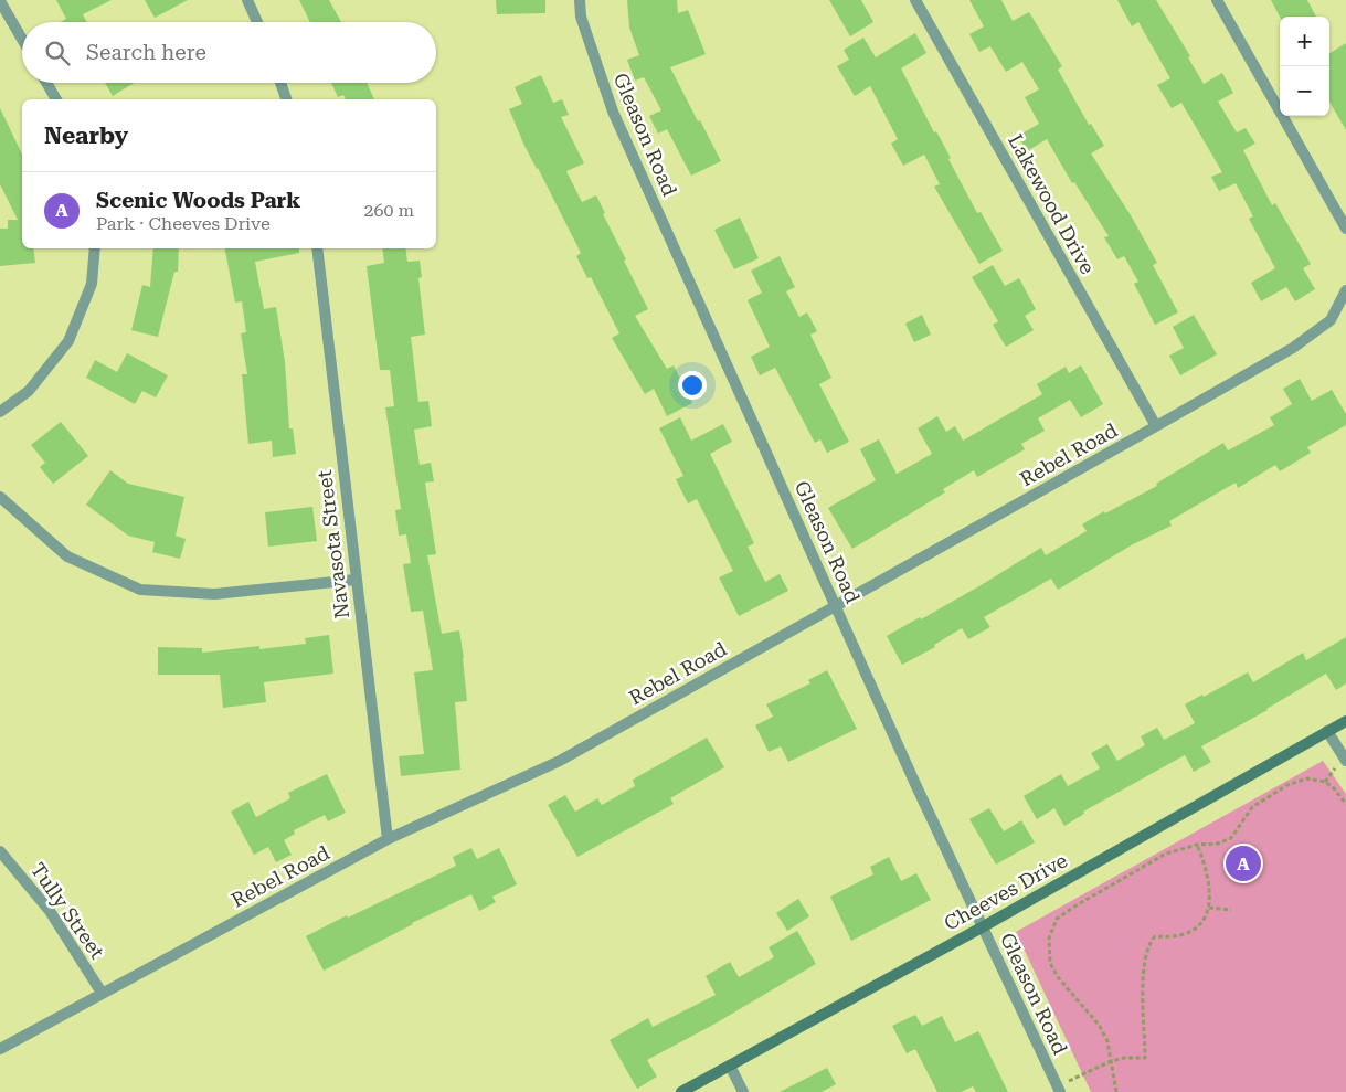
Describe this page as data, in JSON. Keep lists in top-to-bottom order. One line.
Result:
{"streets":{"street":["Gleason Road","Lakewood Drive","Rebel Road","Navasota Street","Cheeves Drive","Tully Street"]},"crossings":[["Gleason Road","Rebel Road"],["Gleason Road","Cheeves Drive"],["Lakewood Drive","Rebel Road"],["Rebel Road","Navasota Street"],["Rebel Road","Tully Street"]],"page":{"map_buttons":["+","−"],"search":"Search here","heading":"Nearby","list":[{"mark":"A","name":"Scenic Woods Park","note":"Park · Cheeves Drive","value":"260 m"}],"pins":"A"}}
